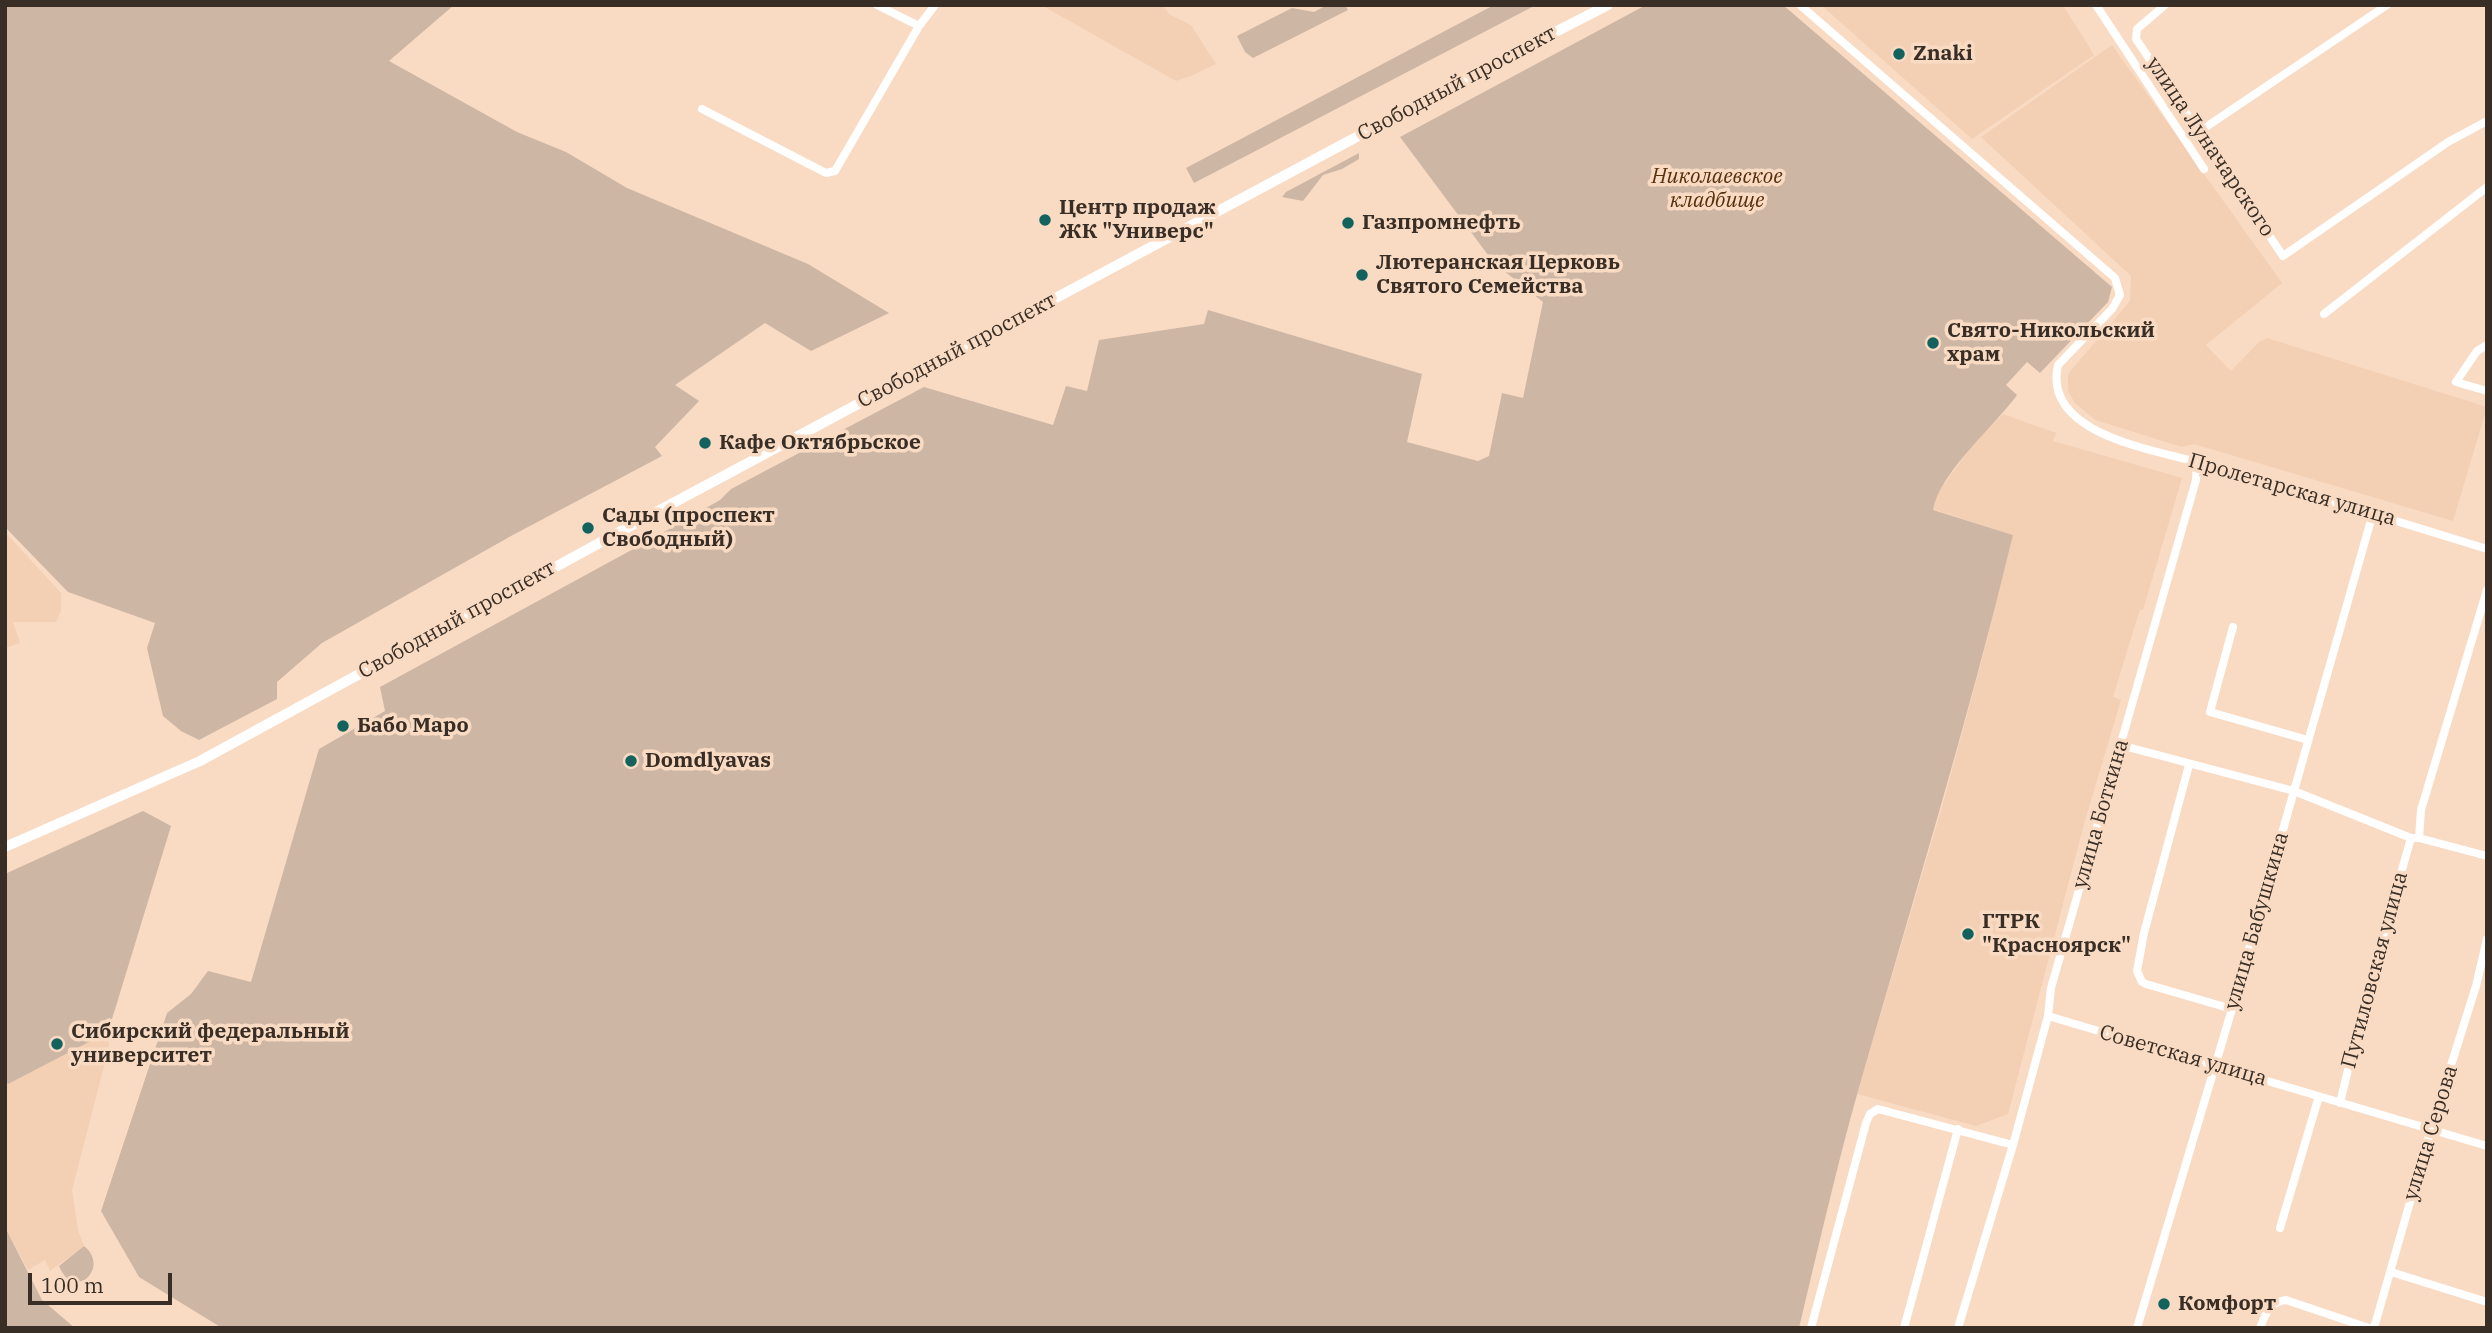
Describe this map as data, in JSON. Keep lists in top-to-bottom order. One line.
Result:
{"streets":{"main road":["Свободный проспект"],"street":["улица Луначарского","Пролетарская улица","улица Боткина","улица Бабушкина","Путиловская улица","Советская улица","улица Серова"]},"crossings":[["Пролетарская улица","улица Боткина"],["Пролетарская улица","улица Бабушкина"],["улица Боткина","Советская улица"],["улица Бабушкина","Советская улица"],["Путиловская улица","Советская улица"],["Советская улица","улица Серова"]],"parks":["Николаевское кладбище"],"places":["Znaki","Центр продаж ЖК \"Универс\"","Газпромнефть","Лютеранская Церковь Святого Семейства","Свято-Никольский храм","Кафе Октябрьское","Сады (проспект Свободный)","Бабо Маро","Domdlyavas","ГТРК \"Красноярск\"","Сибирский федеральный университет","Комфорт"],"scale_bar":"100 m"}
